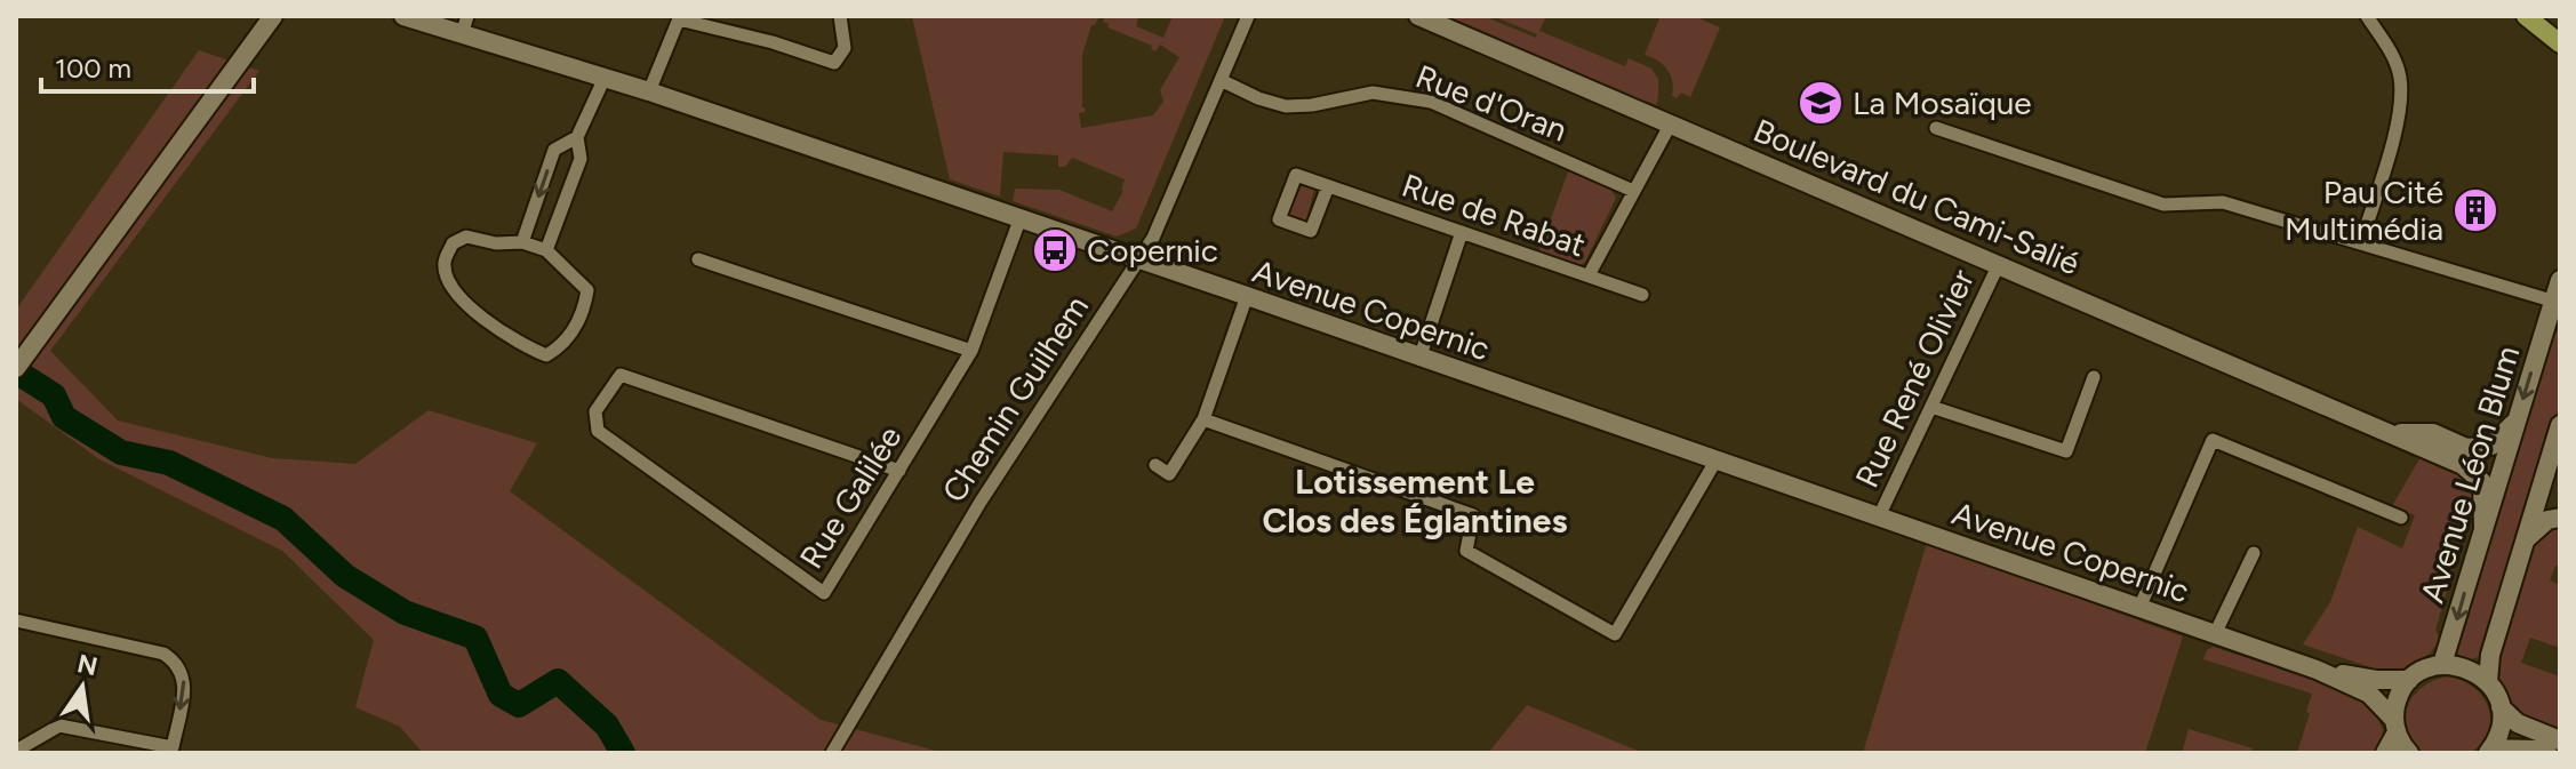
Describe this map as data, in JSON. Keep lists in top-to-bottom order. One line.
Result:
{"streets":{"street":["Rue d'Oran","Boulevard du Cami-Salié","Rue de Rabat","Avenue Copernic","Rue René Olivier","Chemin Guilhem","Avenue Léon Blum","Rue Galilée"]},"crossings":[["Rue d'Oran","Chemin Guilhem"],["Boulevard du Cami-Salié","Rue René Olivier"],["Boulevard du Cami-Salié","Avenue Léon Blum"],["Avenue Copernic","Rue René Olivier"],["Avenue Copernic","Chemin Guilhem"],["Avenue Copernic","Rue Galilée"]],"districts":["Lotissement Le Clos des Églantines"],"places":{"school or university":["La Mosaïque"],"building":["Pau Cité Multimédia"],"bus stop":["Copernic"]},"scale_bar":"100 m","north":"top"}
